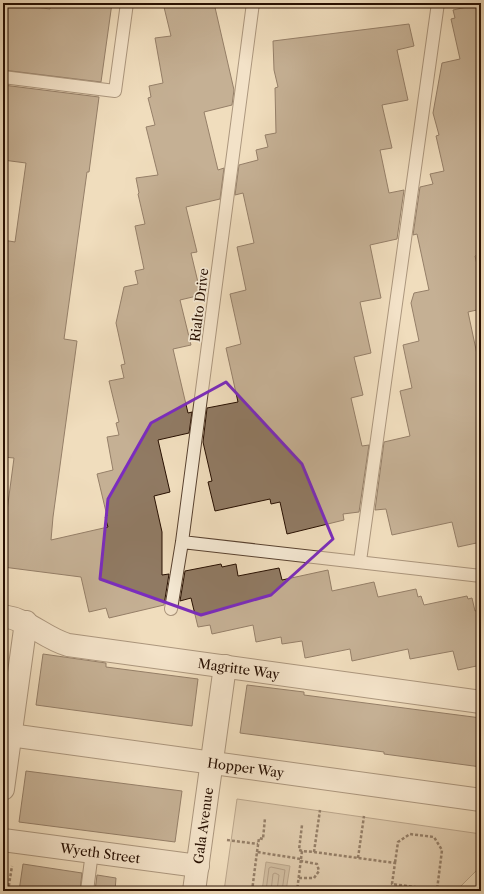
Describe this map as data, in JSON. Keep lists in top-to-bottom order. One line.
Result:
{"streets":{"street":["Magritte Way","Hopper Way","Gala Avenue","Wyeth Street"],"lane":["Rialto Drive"]},"crossings":[["Magritte Way","Gala Avenue"],["Hopper Way","Gala Avenue"],["Gala Avenue","Wyeth Street"]]}
